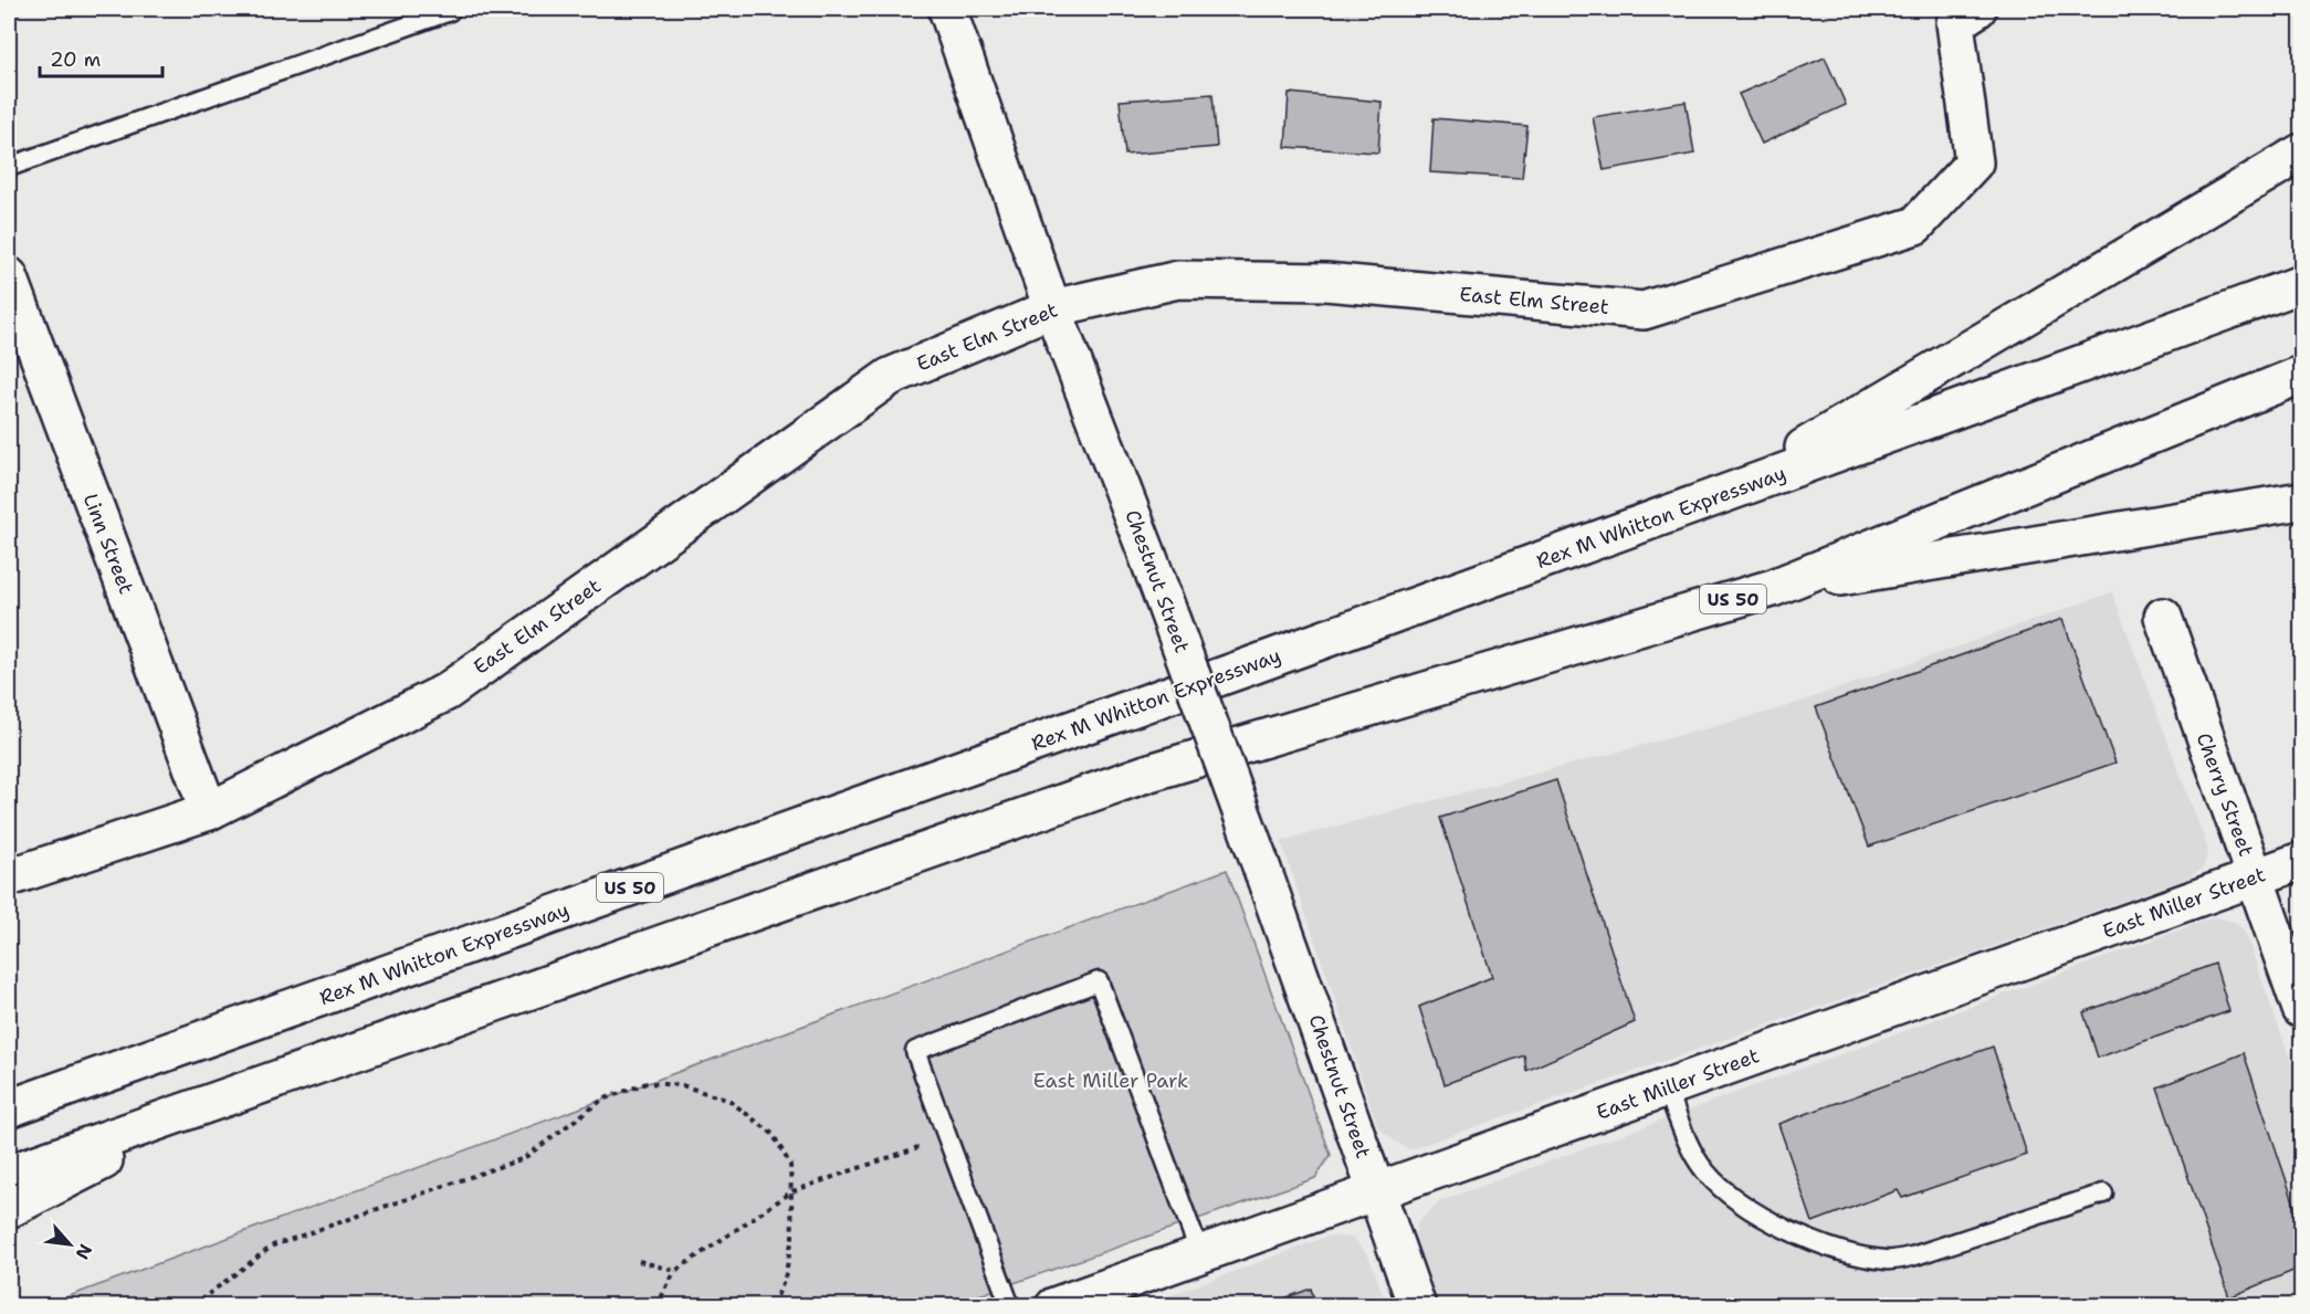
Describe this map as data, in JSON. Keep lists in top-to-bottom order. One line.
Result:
{"streets":{"main road":["East Elm Street","Rex M Whitton Expressway","Linn Street","Chestnut Street","US 50","Cherry Street","East Miller Street"]},"crossings":[["East Elm Street","Linn Street"],["East Elm Street","Chestnut Street"],["Chestnut Street","East Miller Street"],["Cherry Street","East Miller Street"]],"parks":["East Miller Park"],"scale_bar":"20 m","north":"bottom right"}
